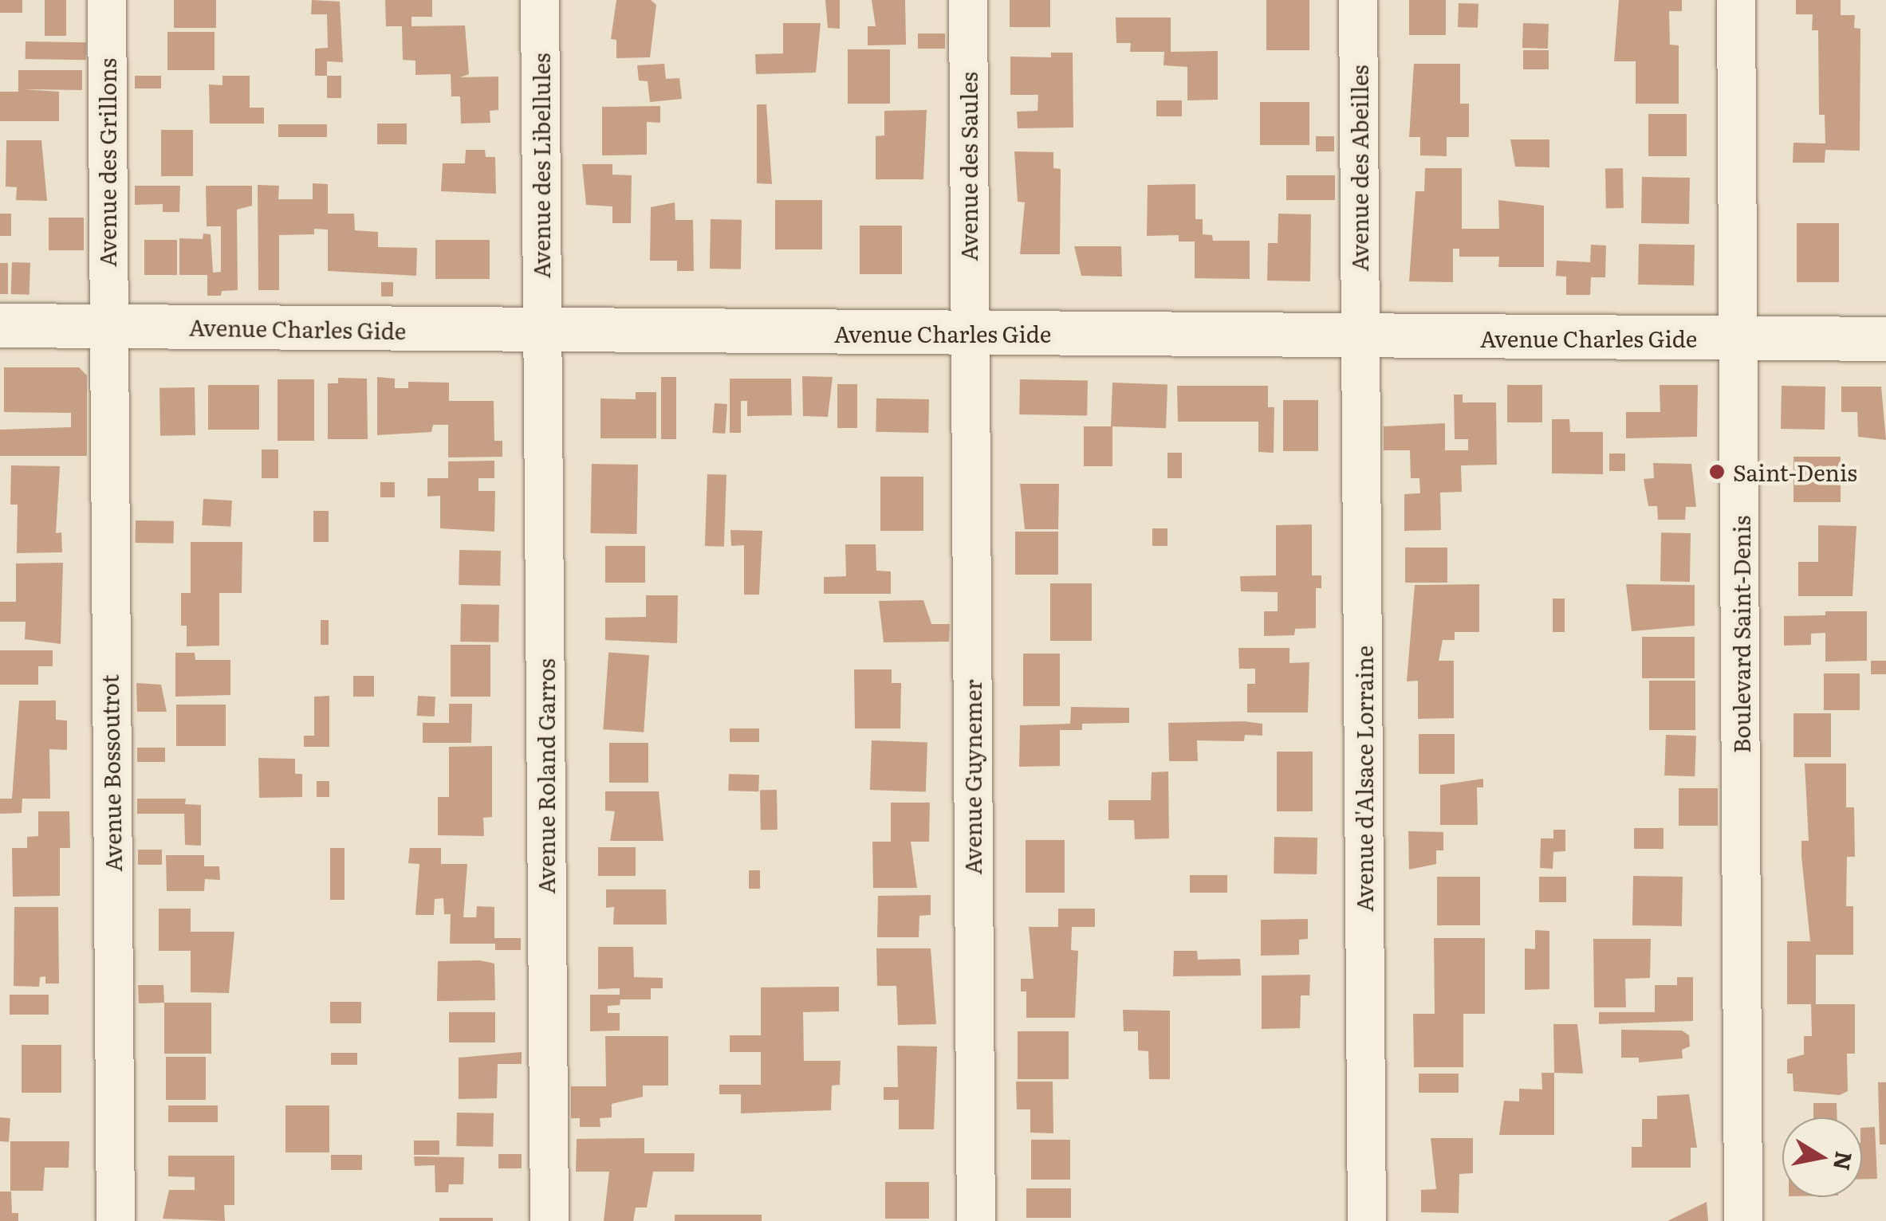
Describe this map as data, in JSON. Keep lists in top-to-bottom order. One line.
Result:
{"streets":{"street":["Avenue des Grillons","Avenue des Libellules","Avenue des Saules","Avenue des Abeilles","Avenue Charles Gide","Boulevard Saint-Denis","Avenue Bossoutrot","Avenue Roland Garros","Avenue Guynemer","Avenue d'Alsace Lorraine"]},"crossings":[["Avenue des Grillons","Avenue Charles Gide"],["Avenue des Grillons","Avenue Bossoutrot"],["Avenue des Libellules","Avenue Charles Gide"],["Avenue des Libellules","Avenue Roland Garros"],["Avenue des Saules","Avenue Charles Gide"],["Avenue des Saules","Avenue Guynemer"],["Avenue des Abeilles","Avenue Charles Gide"],["Avenue des Abeilles","Avenue d'Alsace Lorraine"],["Avenue Charles Gide","Boulevard Saint-Denis"],["Avenue Charles Gide","Avenue Bossoutrot"],["Avenue Charles Gide","Avenue Roland Garros"],["Avenue Charles Gide","Avenue Guynemer"],["Avenue Charles Gide","Avenue d'Alsace Lorraine"]],"places":["Saint-Denis"],"north":"right"}
